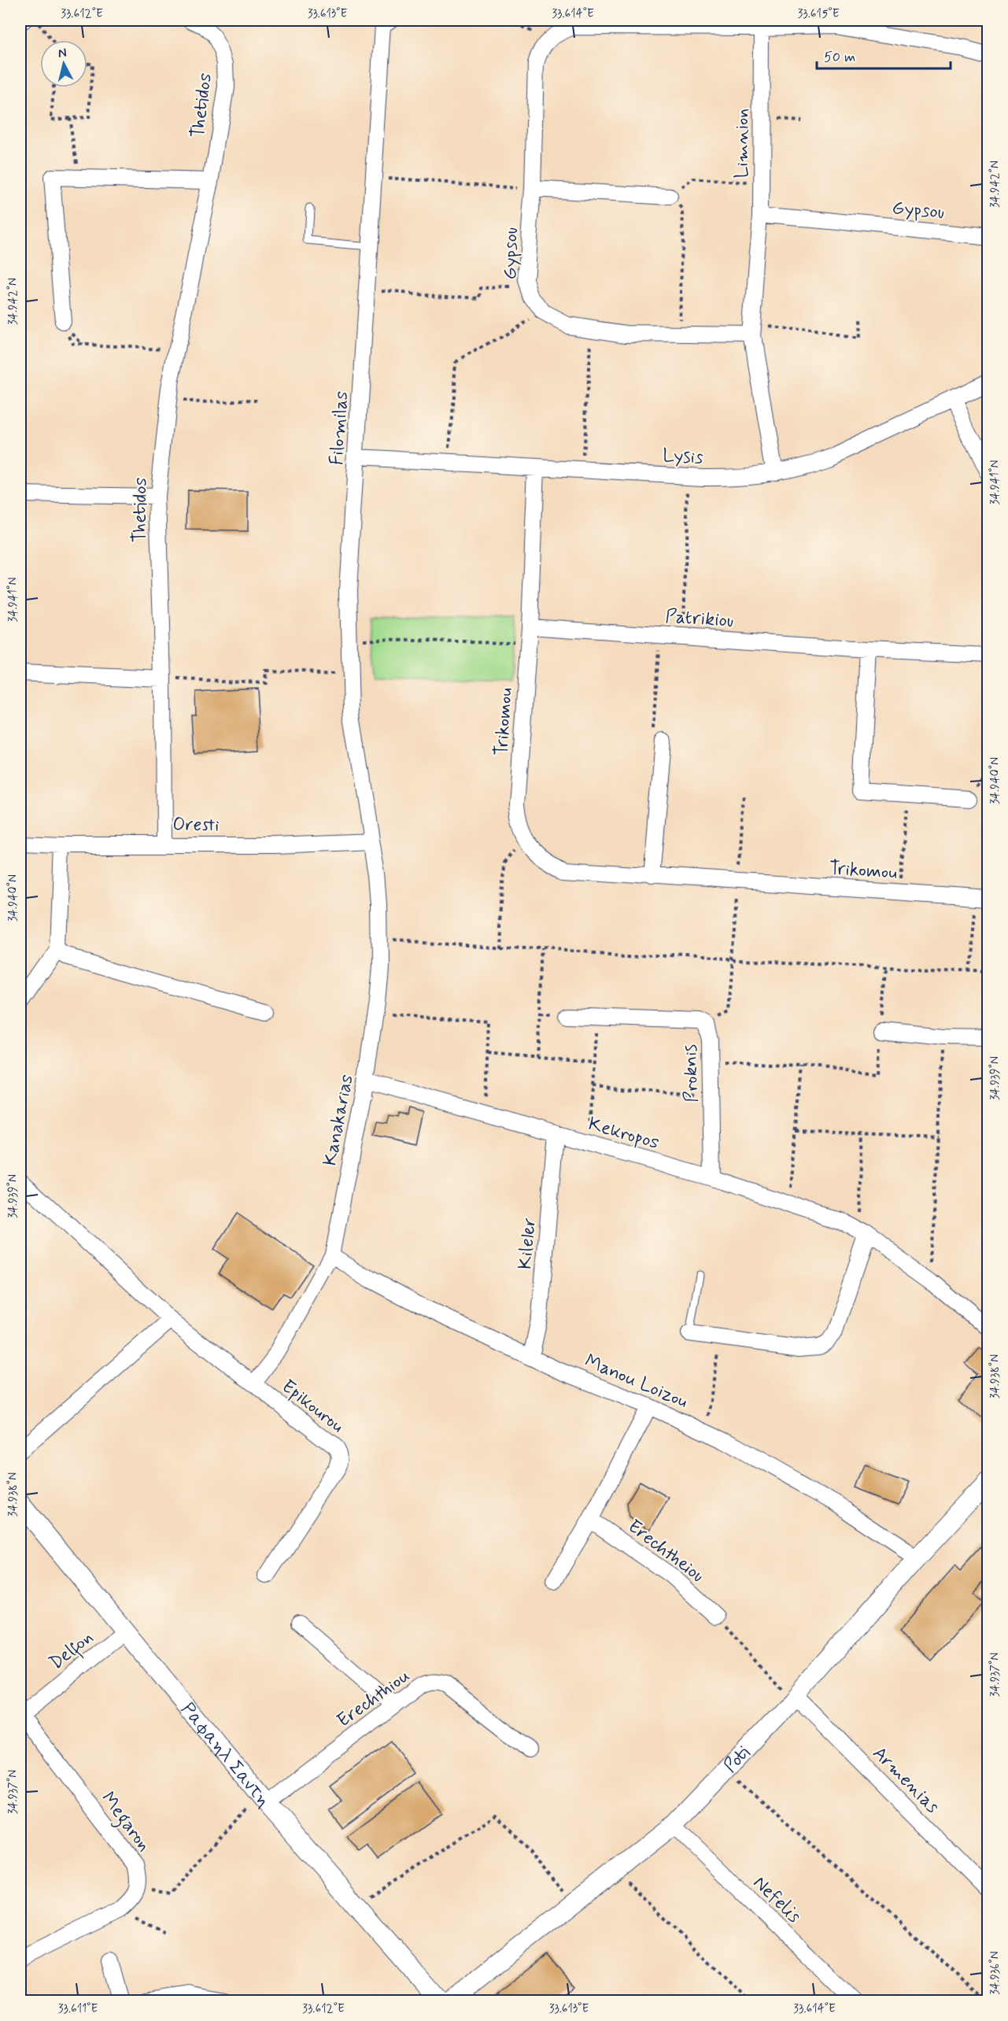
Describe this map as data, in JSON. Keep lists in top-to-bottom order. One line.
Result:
{"streets":{"street":["Thetidos","Limnion","Gypsou","Filomilas","Lysis","Patrikiou","Trikomou","Oresti","Proknis","Kanakarias","Kekropos","Kileler","Manou Loizou","Epikourou","Erechtheiou","Delfon","Erechthiou","Ραφαηλ Σαντη","Poti","Armenias","Megaron","Nefelis"]},"crossings":[["Thetidos","Oresti"],["Limnion","Gypsou"],["Limnion","Lysis"],["Filomilas","Lysis"],["Filomilas","Oresti"],["Filomilas","Kanakarias"],["Lysis","Trikomou"],["Patrikiou","Trikomou"],["Oresti","Kanakarias"],["Proknis","Kekropos"],["Kanakarias","Kekropos"],["Kanakarias","Manou Loizou"],["Kanakarias","Epikourou"],["Kekropos","Kileler"],["Kileler","Manou Loizou"],["Manou Loizou","Poti"],["Delfon","Ραφαηλ Σαντη"],["Delfon","Megaron"],["Erechthiou","Ραφαηλ Σαντη"],["Poti","Armenias"],["Poti","Nefelis"]],"scale_bar":"50 m","north":"top","coordinates":["33.612°E","33.613°E","33.614°E","33.615°E","34.942°N","34.941°N","34.940°N","34.939°N","34.938°N","34.937°N","34.936°N","33.611°E"]}
